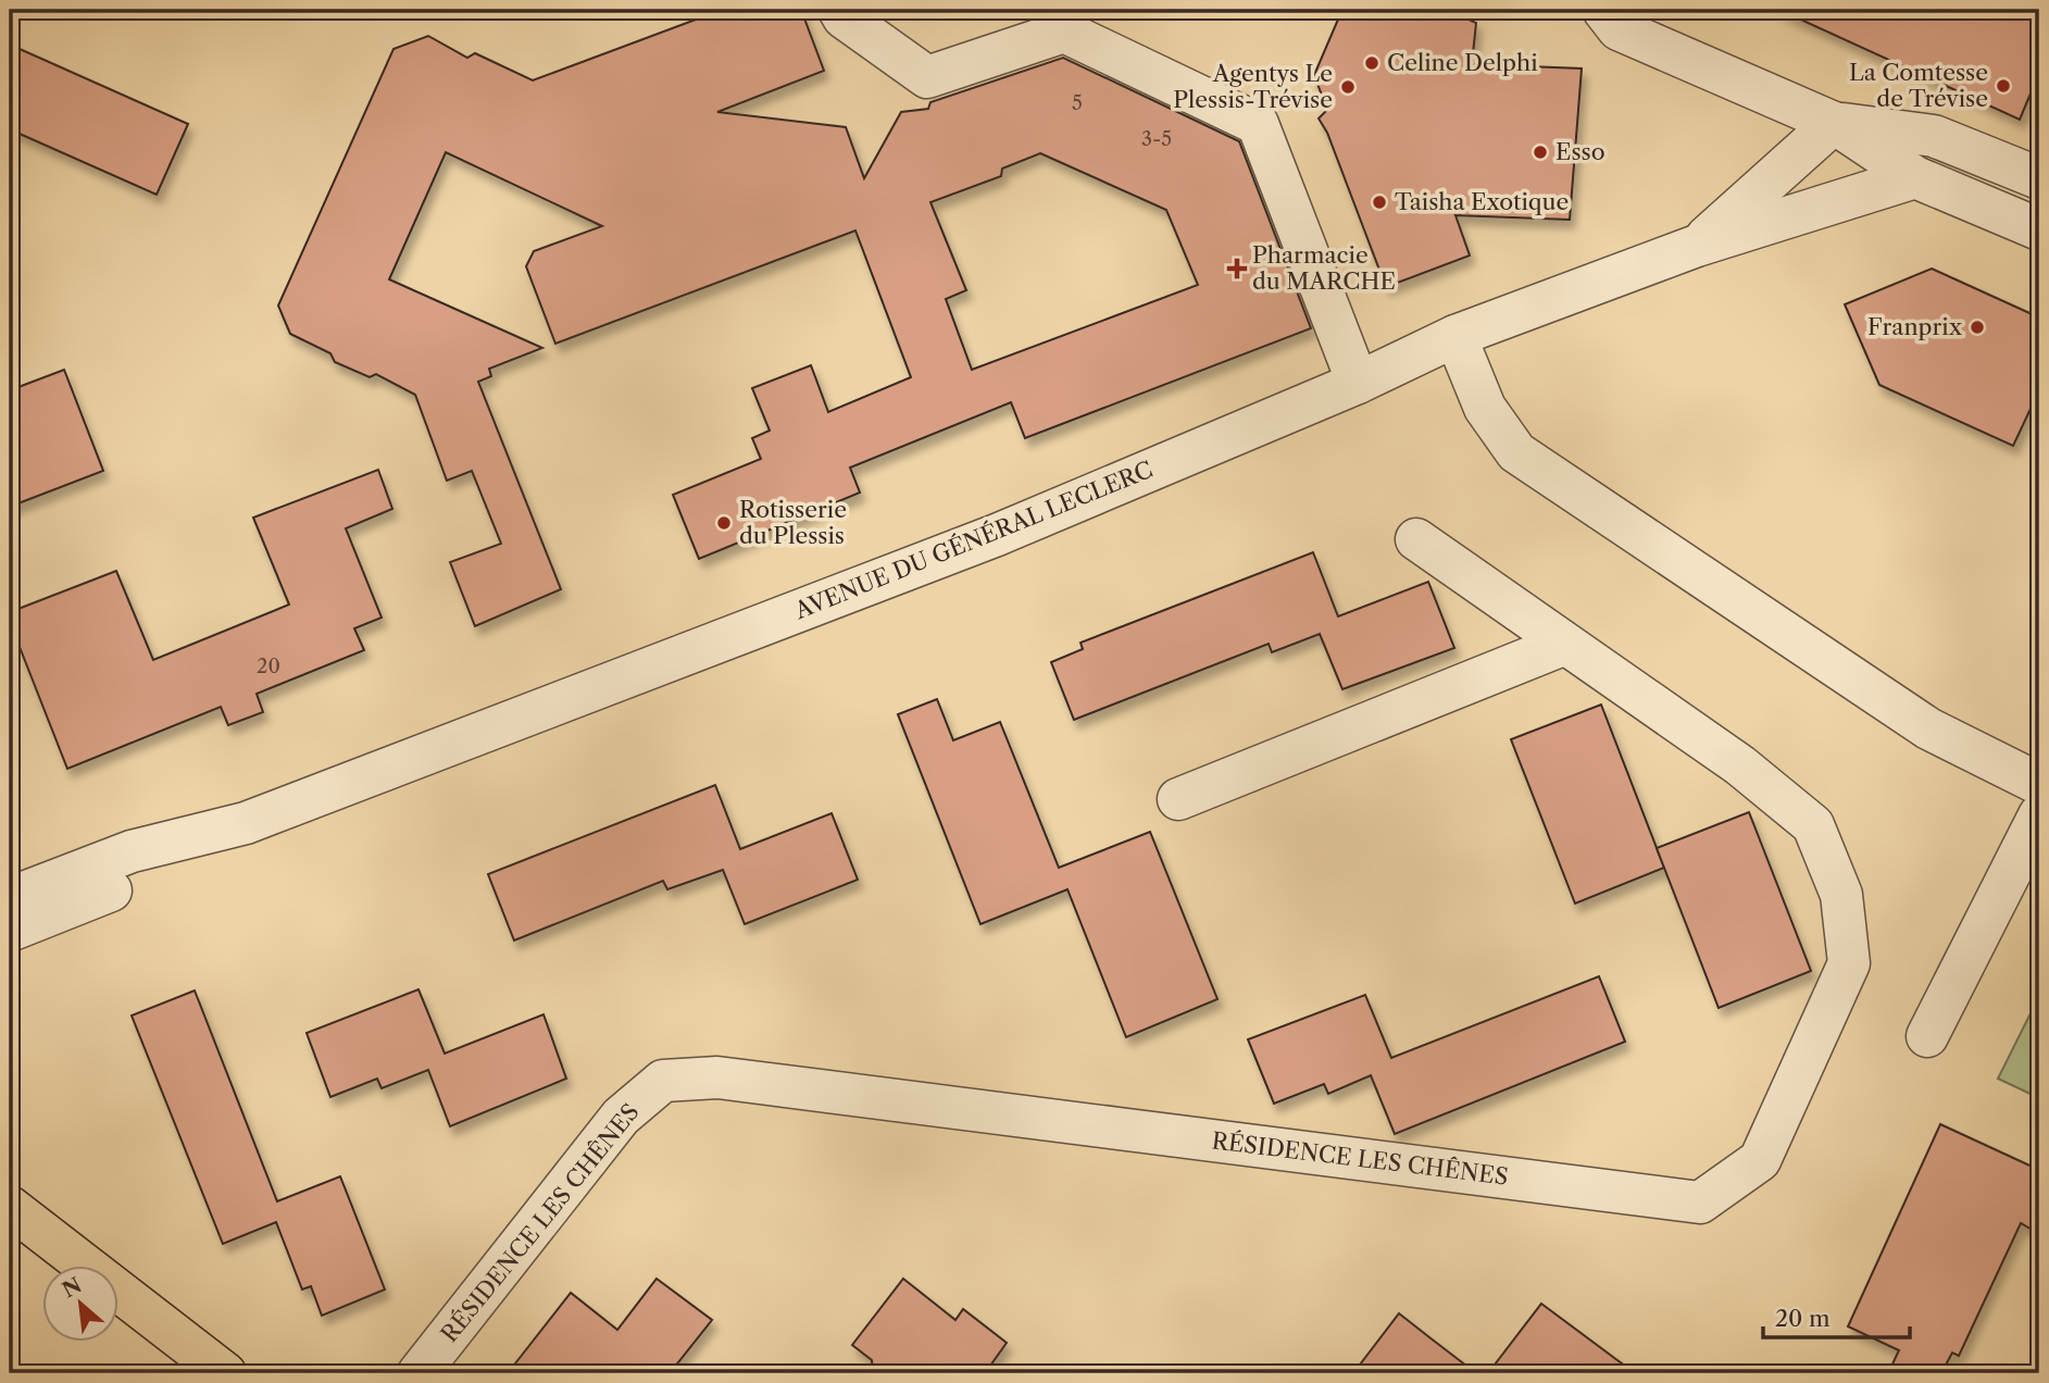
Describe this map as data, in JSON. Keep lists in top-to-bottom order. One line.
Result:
{"streets":{"street":["AVENUE DU GÉNÉRAL LECLERC","RÉSIDENCE LES CHÊNES"]},"places":{"other":["Celine Delphi","La Comtesse de Trévise","Agentys Le Plessis-Trévise","Esso","Taisha Exotique","Franprix","Rotisserie du Plessis"],"health":["Pharmacie du MARCHE"]},"house_numbers":["5","3-5","20"],"scale_bar":"20 m","north":"top left"}
